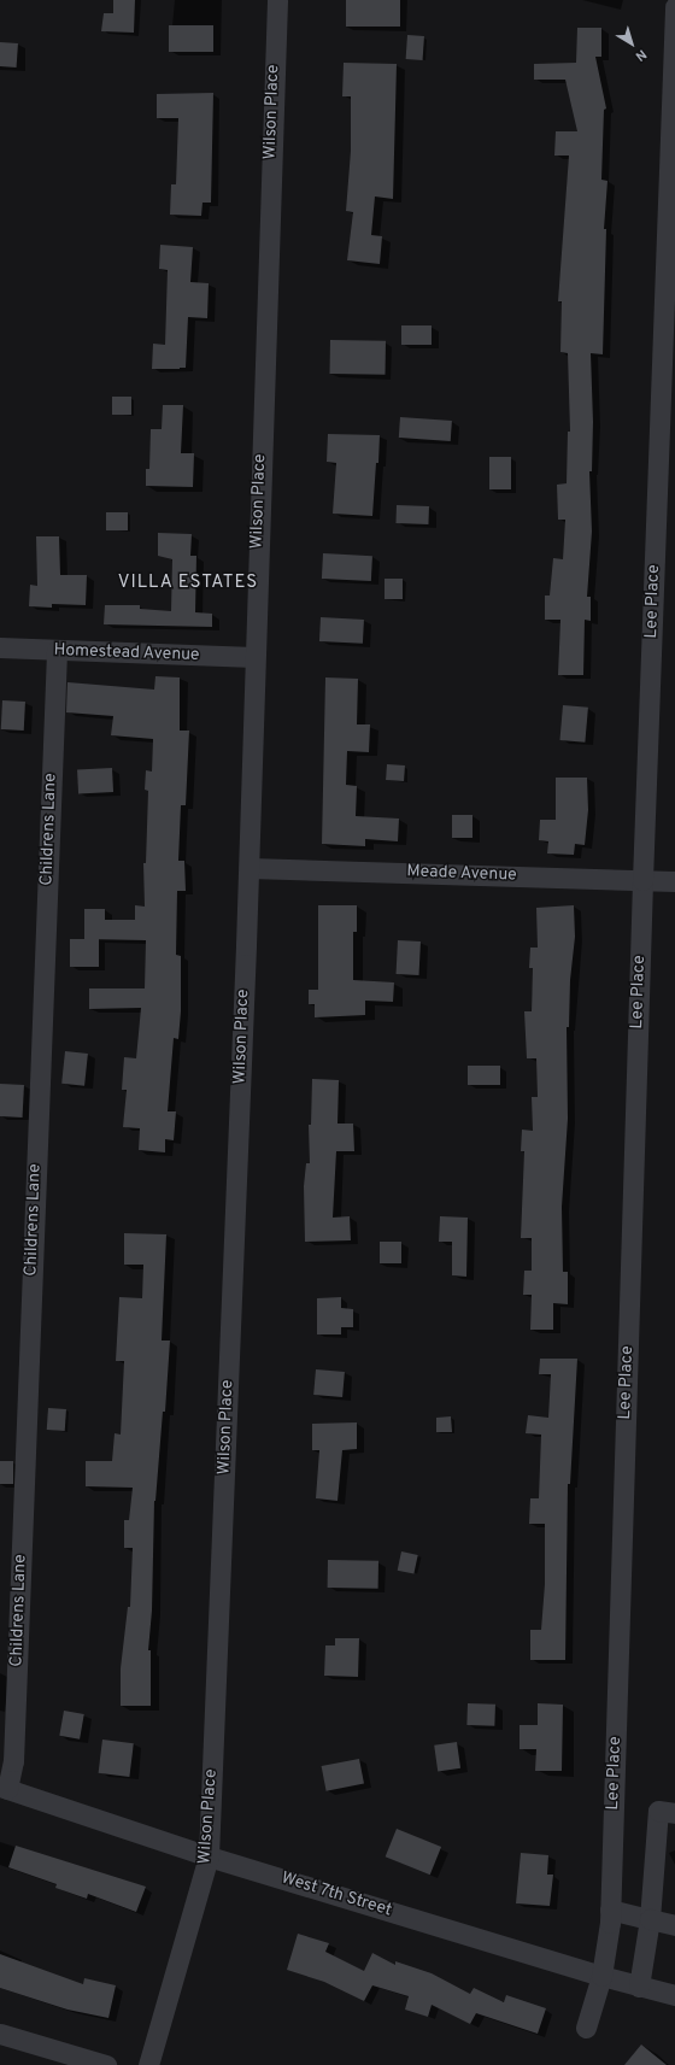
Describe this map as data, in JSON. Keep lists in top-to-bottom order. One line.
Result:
{"streets":{"street":["Wilson Place","Lee Place","Homestead Avenue","Childrens Lane","Meade Avenue","West 7th Street"]},"crossings":[["Wilson Place","Homestead Avenue"],["Wilson Place","Meade Avenue"],["Wilson Place","West 7th Street"],["Lee Place","Meade Avenue"],["Lee Place","West 7th Street"],["Homestead Avenue","Childrens Lane"],["Childrens Lane","West 7th Street"]],"districts":["VILLA ESTATES"],"north":"bottom right"}
